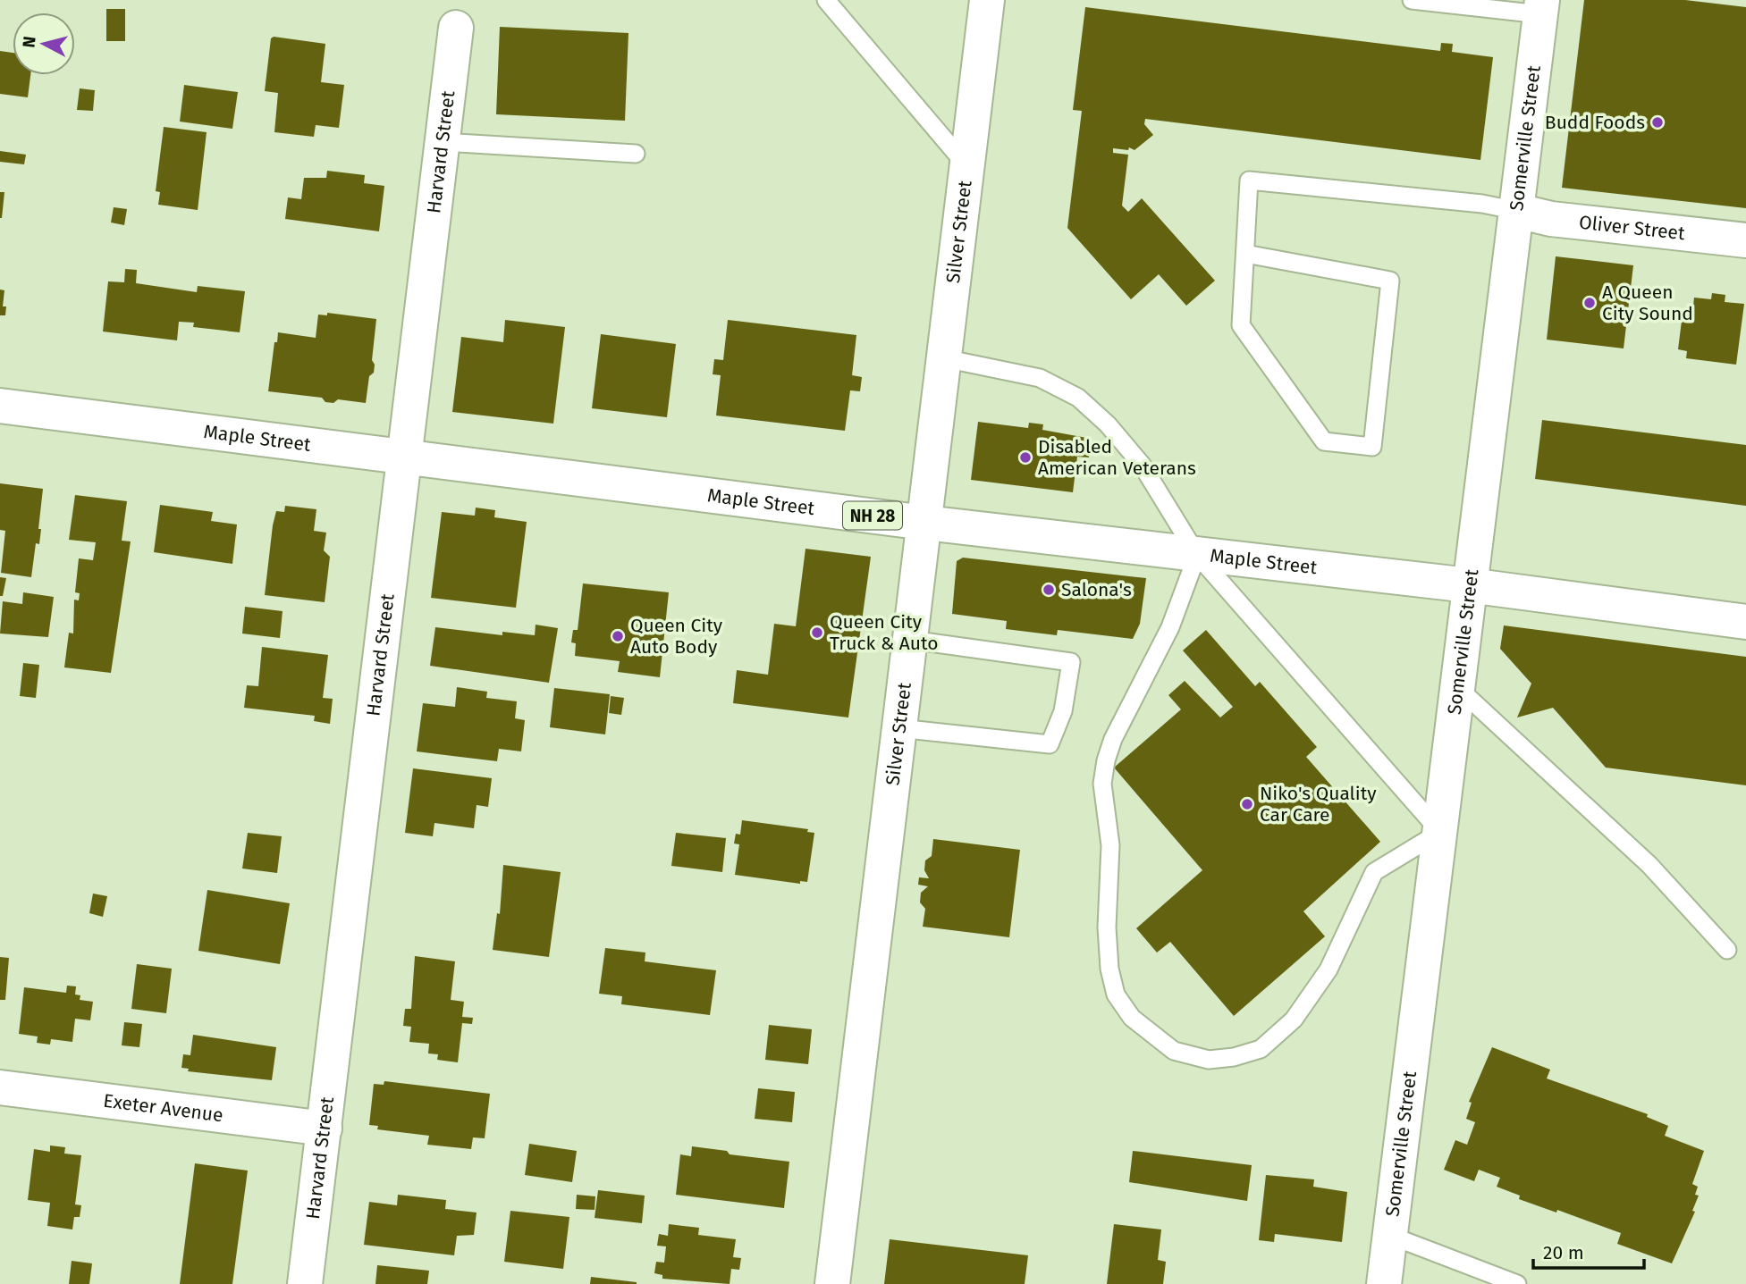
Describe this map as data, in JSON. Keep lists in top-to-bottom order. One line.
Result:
{"streets":{"street":["Somerville Street","Harvard Street","Oliver Street","Silver Street","Maple Street","NH 28","Exeter Avenue"]},"crossings":[["Somerville Street","Oliver Street"],["Somerville Street","Maple Street"],["Harvard Street","Maple Street"],["Harvard Street","Exeter Avenue"],["Silver Street","Maple Street"]],"places":["Budd Foods","A Queen City Sound","Disabled American Veterans","Salona's","Queen City Truck & Auto","Queen City Auto Body","Niko's Quality Car Care"],"scale_bar":"20 m","north":"left"}
